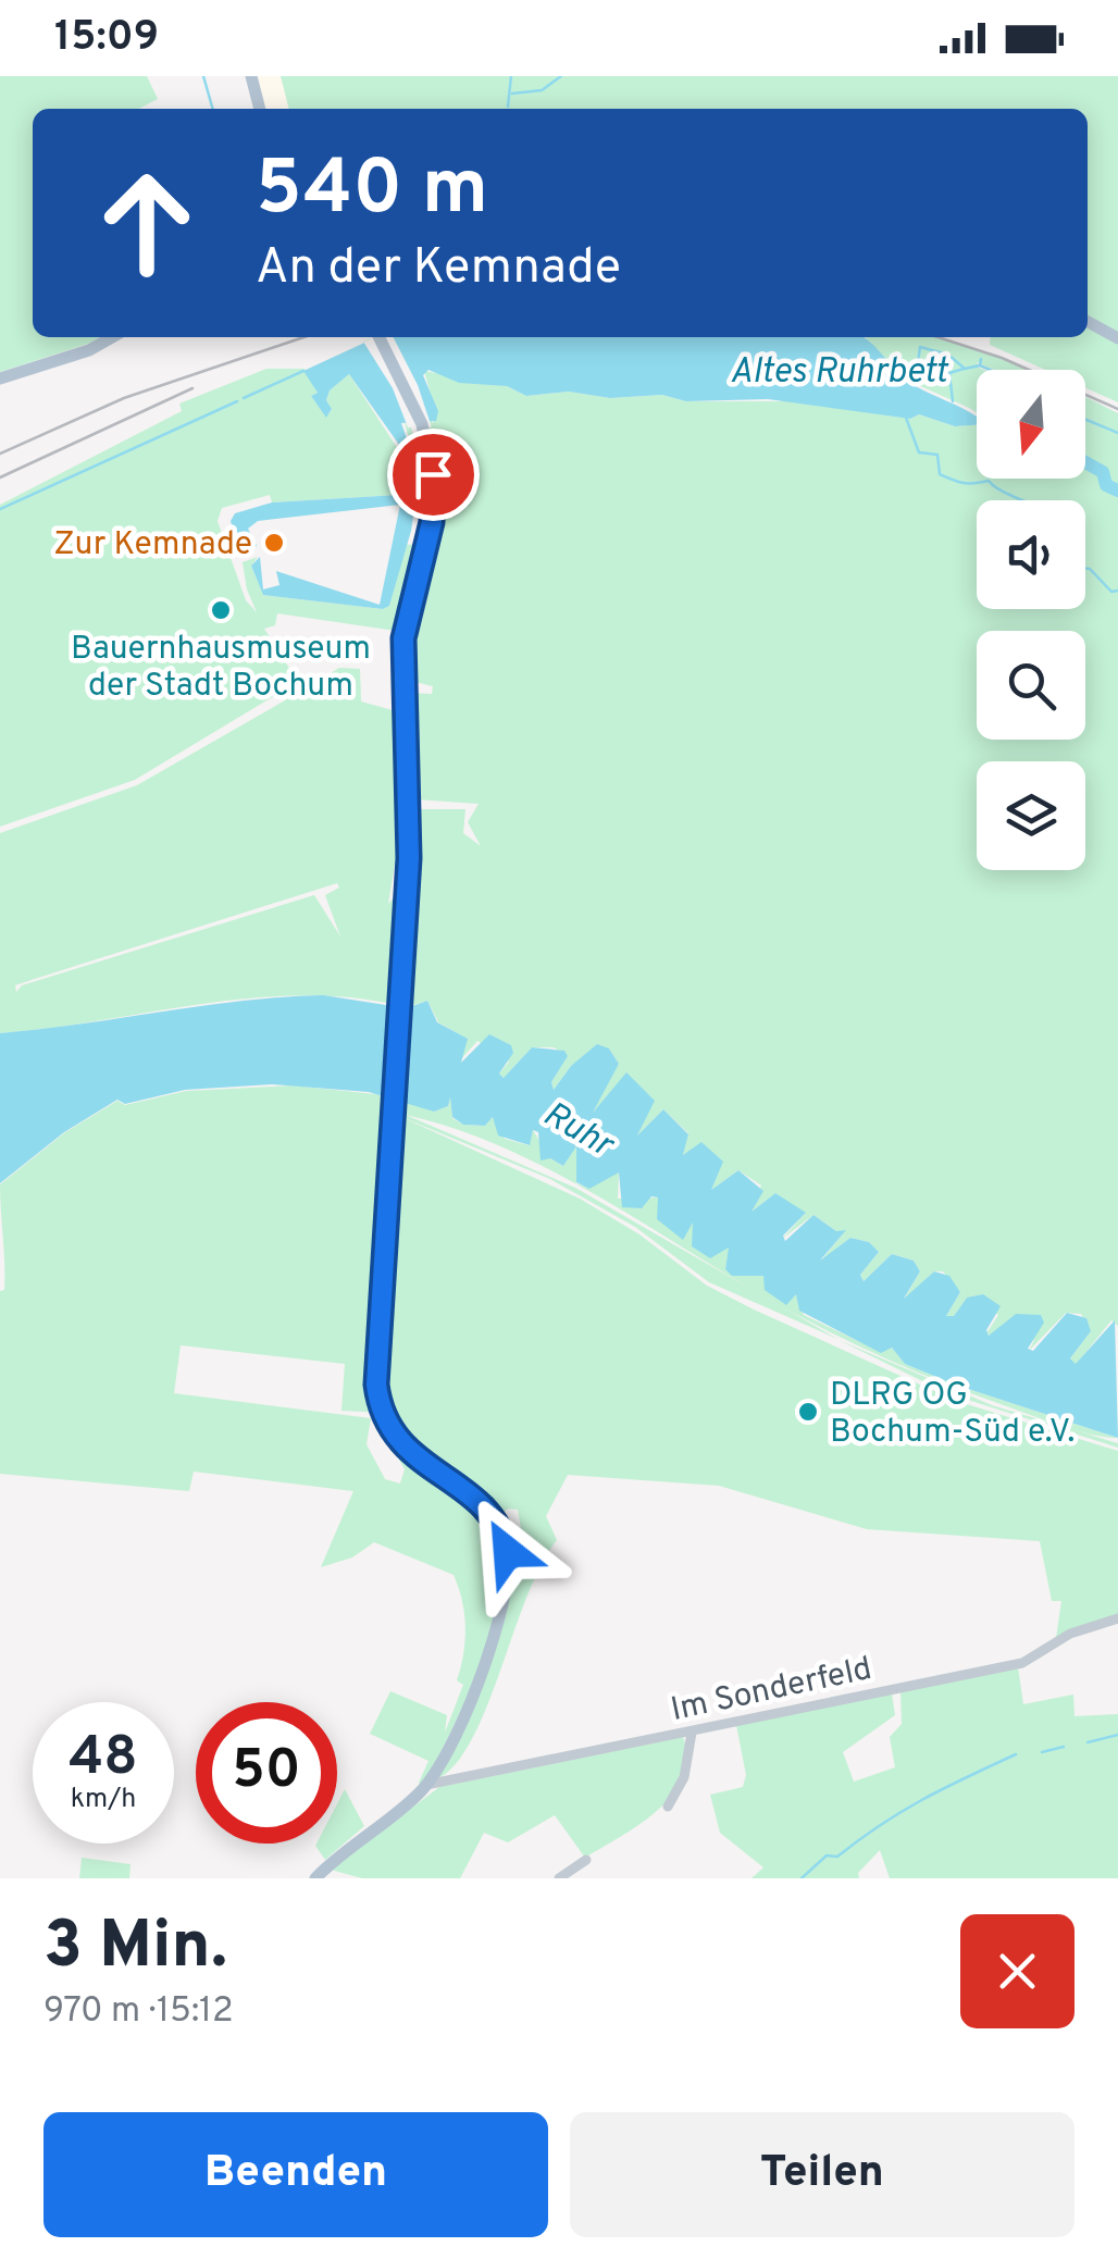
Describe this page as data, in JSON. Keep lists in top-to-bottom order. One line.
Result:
{"streets":{"street":["Im Sonderfeld"]},"water":["Altes Ruhrbett","Ruhr"],"places":["Zur Kemnade","Bauernhausmuseum der Stadt Bochum","DLRG OG Bochum-Süd e.V."],"north":"bottom","page":{"status":"15:09","turn":["540 m","An der Kemnade"],"speed":"48 km/h","limit":"50","heading":["3 Min.","970 m · 15:12"],"buttons":["Beenden","Teilen"]}}
